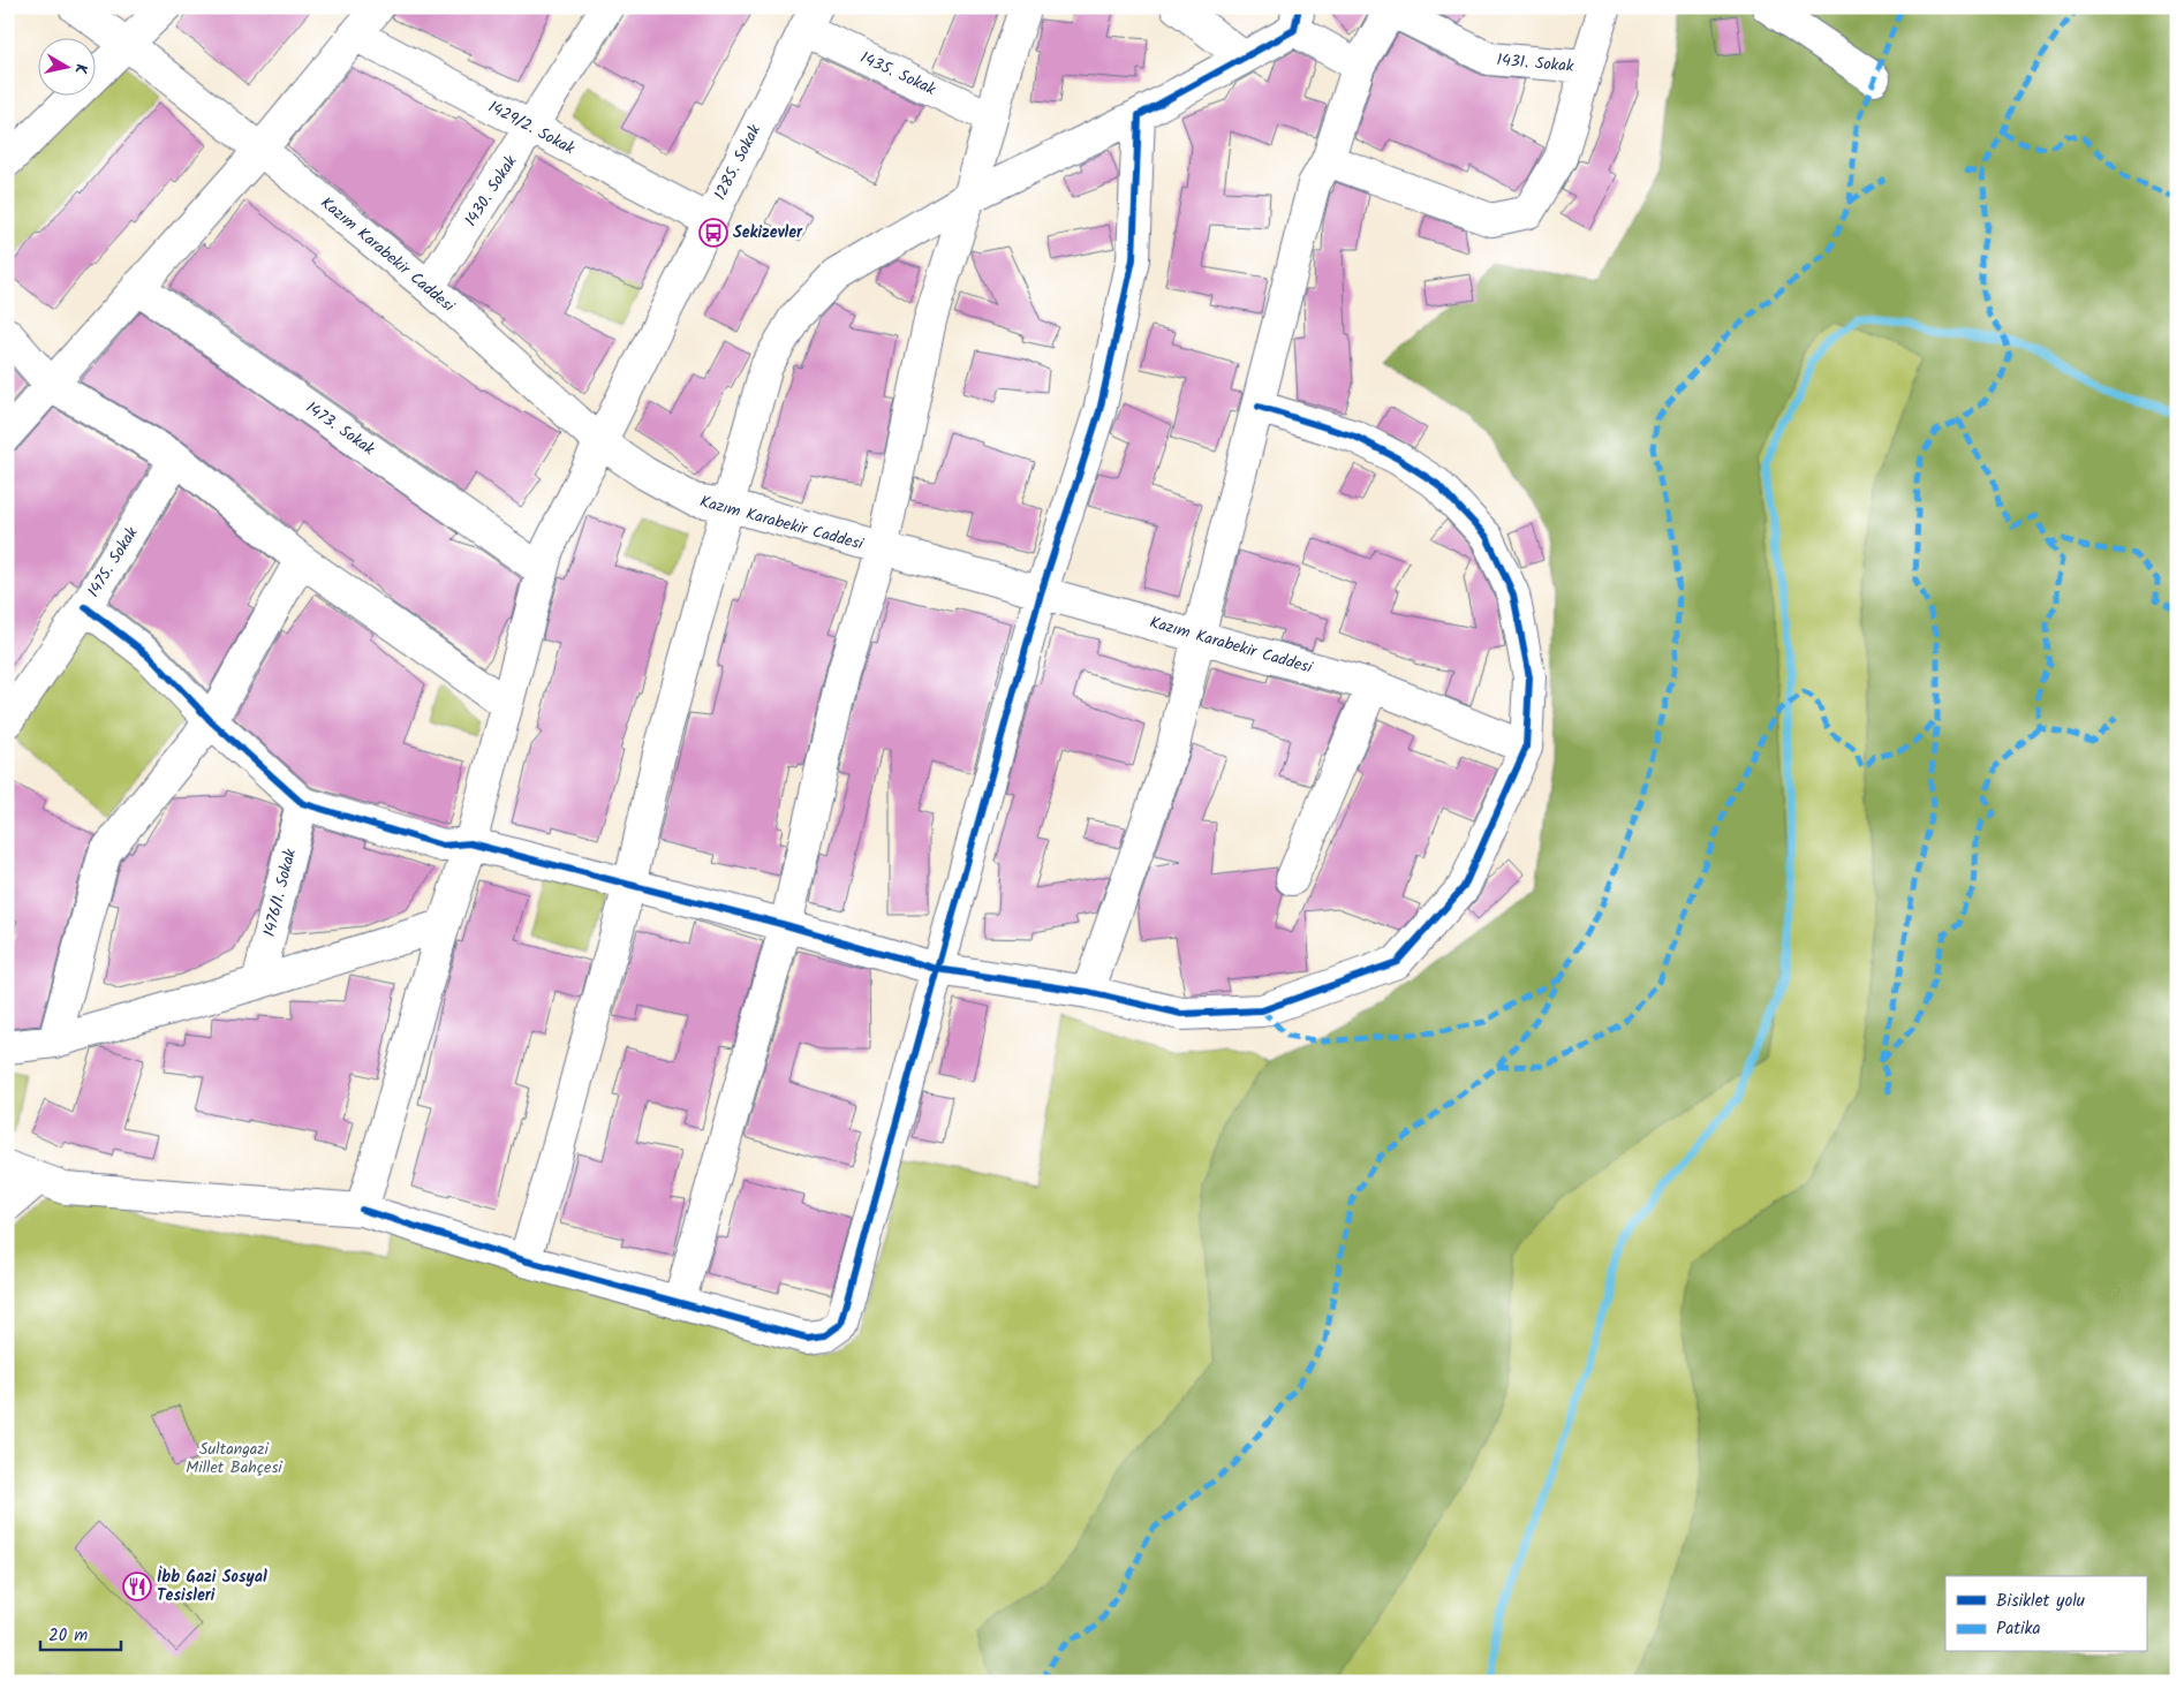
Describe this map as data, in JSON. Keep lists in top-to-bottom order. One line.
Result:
{"streets":{"street":["1431. Sokak","1435. Sokak","1429/2. Sokak","1285. Sokak","1430. Sokak","Kazım Karabekir Caddesi","1473. Sokak","1475. Sokak","1476/1. Sokak"]},"crossings":[["1435. Sokak","1285. Sokak"],["1429/2. Sokak","1285. Sokak"],["1429/2. Sokak","1430. Sokak"],["1285. Sokak","Kazım Karabekir Caddesi"],["1285. Sokak","1473. Sokak"],["1430. Sokak","Kazım Karabekir Caddesi"]],"parks":["Sultangazi Millet Bahçesi"],"places":{"bus stop":["Sekizevler"],"restaurant":["İbb Gazi Sosyal Tesisleri"]},"legend":["Bisiklet yolu","Patika"],"scale_bar":"20 m","north":"right"}
